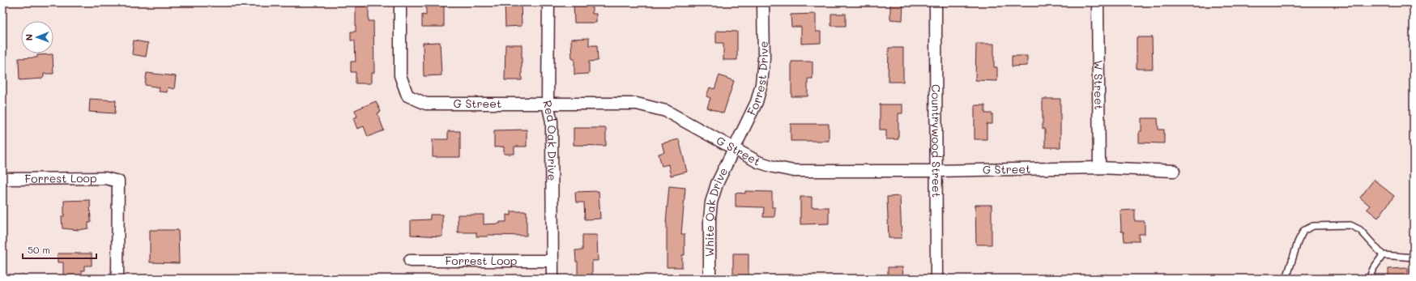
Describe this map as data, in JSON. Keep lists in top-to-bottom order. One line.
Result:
{"streets":{"street":["Forrest Drive","W Street","G Street","Red Oak Drive","Countrywood Street","Forrest Loop","White Oak Drive"]},"crossings":[["Forrest Drive","G Street"],["Forrest Drive","White Oak Drive"],["W Street","G Street"],["G Street","Red Oak Drive"],["G Street","Countrywood Street"],["G Street","White Oak Drive"],["Red Oak Drive","Forrest Loop"]],"scale_bar":"50 m","north":"left"}
